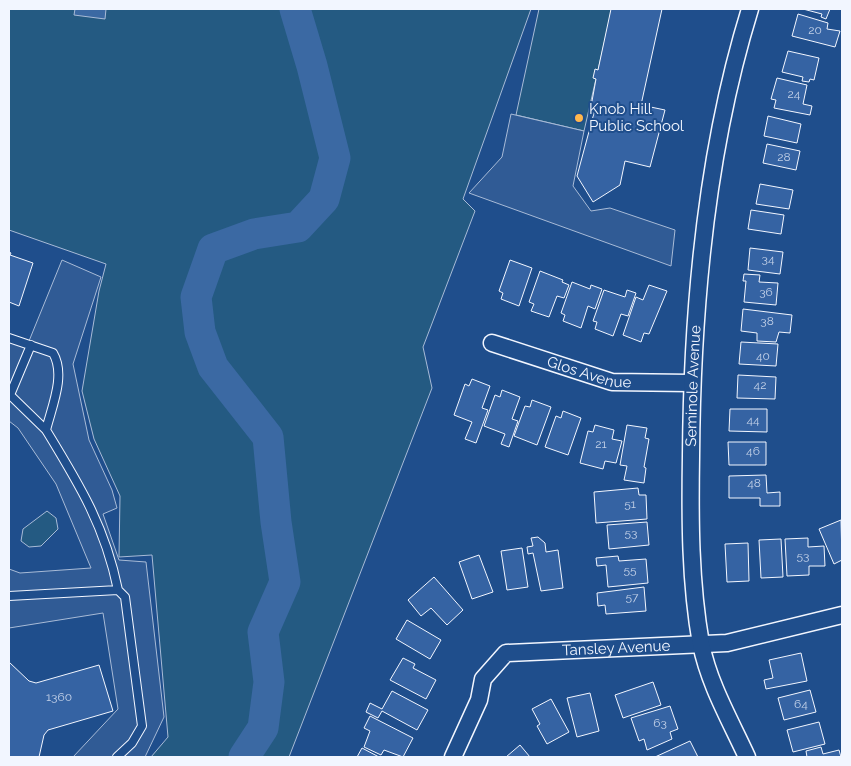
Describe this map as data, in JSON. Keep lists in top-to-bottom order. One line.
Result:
{"streets":{"street":["Glos Avenue","Seminole Avenue","Tansley Avenue"]},"crossings":[["Glos Avenue","Seminole Avenue"],["Seminole Avenue","Tansley Avenue"]],"places":["Knob Hill Public School"],"house_numbers":["20","24","28","34","36","38","40","42","44","21","46","48","51","53","53","55","57","1360","64","63"]}
